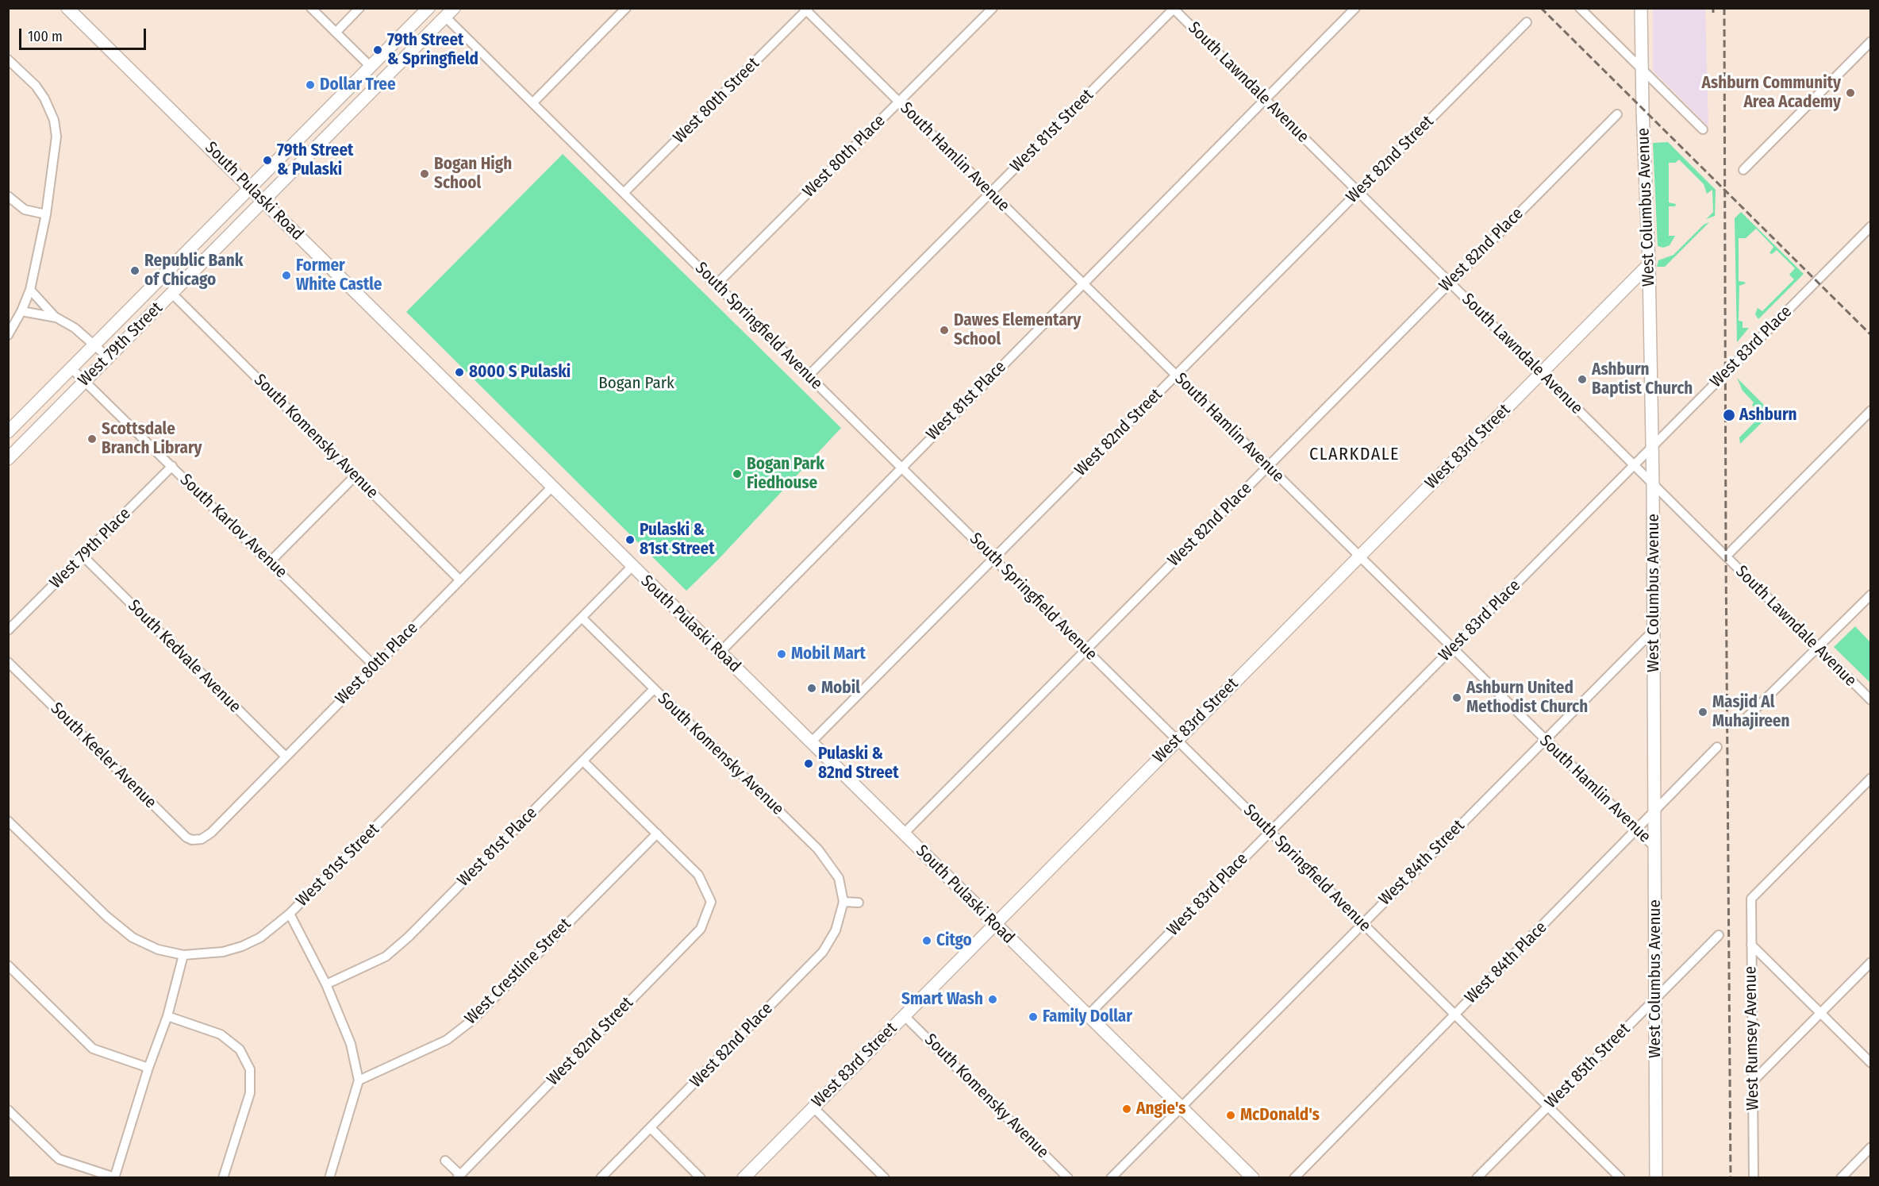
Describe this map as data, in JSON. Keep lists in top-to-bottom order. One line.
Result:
{"streets":{"main road":["South Pulaski Road","West Columbus Avenue","West 79th Street","West 83rd Street"],"street":["South Lawndale Avenue","West 80th Street","West 81st Street","West 80th Place","South Hamlin Avenue","West 82nd Street","West 82nd Place","South Springfield Avenue","West 83rd Place","West 81st Place","South Komensky Avenue","South Karlov Avenue","West 79th Place","South Kedvale Avenue","South Keeler Avenue","West 84th Street","West 84th Place","West Crestline Street","West Rumsey Avenue","West 85th Street"]},"crossings":[["South Lawndale Avenue","West 81st Street"],["South Lawndale Avenue","West 82nd Street"],["South Lawndale Avenue","West Columbus Avenue"],["South Lawndale Avenue","West 82nd Place"],["South Lawndale Avenue","West 83rd Place"],["South Lawndale Avenue","West 81st Place"],["South Lawndale Avenue","West 83rd Street"],["West 80th Street","South Hamlin Avenue"],["West 80th Street","South Springfield Avenue"],["West 81st Street","South Hamlin Avenue"],["West 81st Street","South Pulaski Road"],["West 81st Street","South Springfield Avenue"],["West 81st Street","South Komensky Avenue"],["West 80th Place","South Hamlin Avenue"],["West 80th Place","South Pulaski Road"],["West 80th Place","South Springfield Avenue"],["West 80th Place","South Komensky Avenue"],["West 80th Place","South Karlov Avenue"],["West 80th Place","South Kedvale Avenue"],["West 80th Place","South Keeler Avenue"],["South Hamlin Avenue","West 82nd Street"],["South Hamlin Avenue","West Columbus Avenue"],["South Hamlin Avenue","West 82nd Place"],["South Hamlin Avenue","West 83rd Place"],["South Hamlin Avenue","West 81st Place"],["South Hamlin Avenue","West 83rd Street"],["South Hamlin Avenue","West 84th Street"],["South Hamlin Avenue","West 84th Place"],["West 82nd Street","South Pulaski Road"],["West 82nd Street","South Springfield Avenue"],["South Pulaski Road","West 82nd Place"],["South Pulaski Road","West 79th Street"],["South Pulaski Road","West 83rd Place"],["South Pulaski Road","West 81st Place"],["South Pulaski Road","West 83rd Street"],["South Pulaski Road","West 84th Street"],["West Columbus Avenue","West 83rd Place"],["West Columbus Avenue","West 83rd Street"],["West Columbus Avenue","West 84th Street"],["West Columbus Avenue","West 84th Place"],["West Columbus Avenue","West 85th Street"],["West 82nd Place","South Springfield Avenue"],["West 82nd Place","South Komensky Avenue"],["South Springfield Avenue","West 79th Street"],["South Springfield Avenue","West 83rd Place"],["South Springfield Avenue","West 81st Place"],["South Springfield Avenue","West 83rd Street"],["South Springfield Avenue","West 84th Street"],["South Springfield Avenue","West 84th Place"],["South Springfield Avenue","West 85th Street"],["West 79th Street","South Komensky Avenue"],["West 79th Street","South Karlov Avenue"],["West 81st Place","South Komensky Avenue"],["South Komensky Avenue","West 83rd Street"],["South Karlov Avenue","West 79th Place"],["West 79th Place","South Kedvale Avenue"]],"districts":["CLARKDALE"],"parks":["Bogan Park"],"places":["79th Street & Springfield","Dollar Tree","Ashburn Community Area Academy","79th Street & Pulaski","Bogan High School","Republic Bank of Chicago","Former White Castle","Dawes Elementary School","8000 S Pulaski","Ashburn Baptist Church","Ashburn","Scottsdale Branch Library","Bogan Park Fiedhouse","Pulaski & 81st Street","Mobil Mart","Mobil","Ashburn United Methodist Church","Masjid Al Muhajireen","Pulaski & 82nd Street","Citgo","Smart Wash","Family Dollar","Angie's","McDonald's"],"scale_bar":"100 m"}
